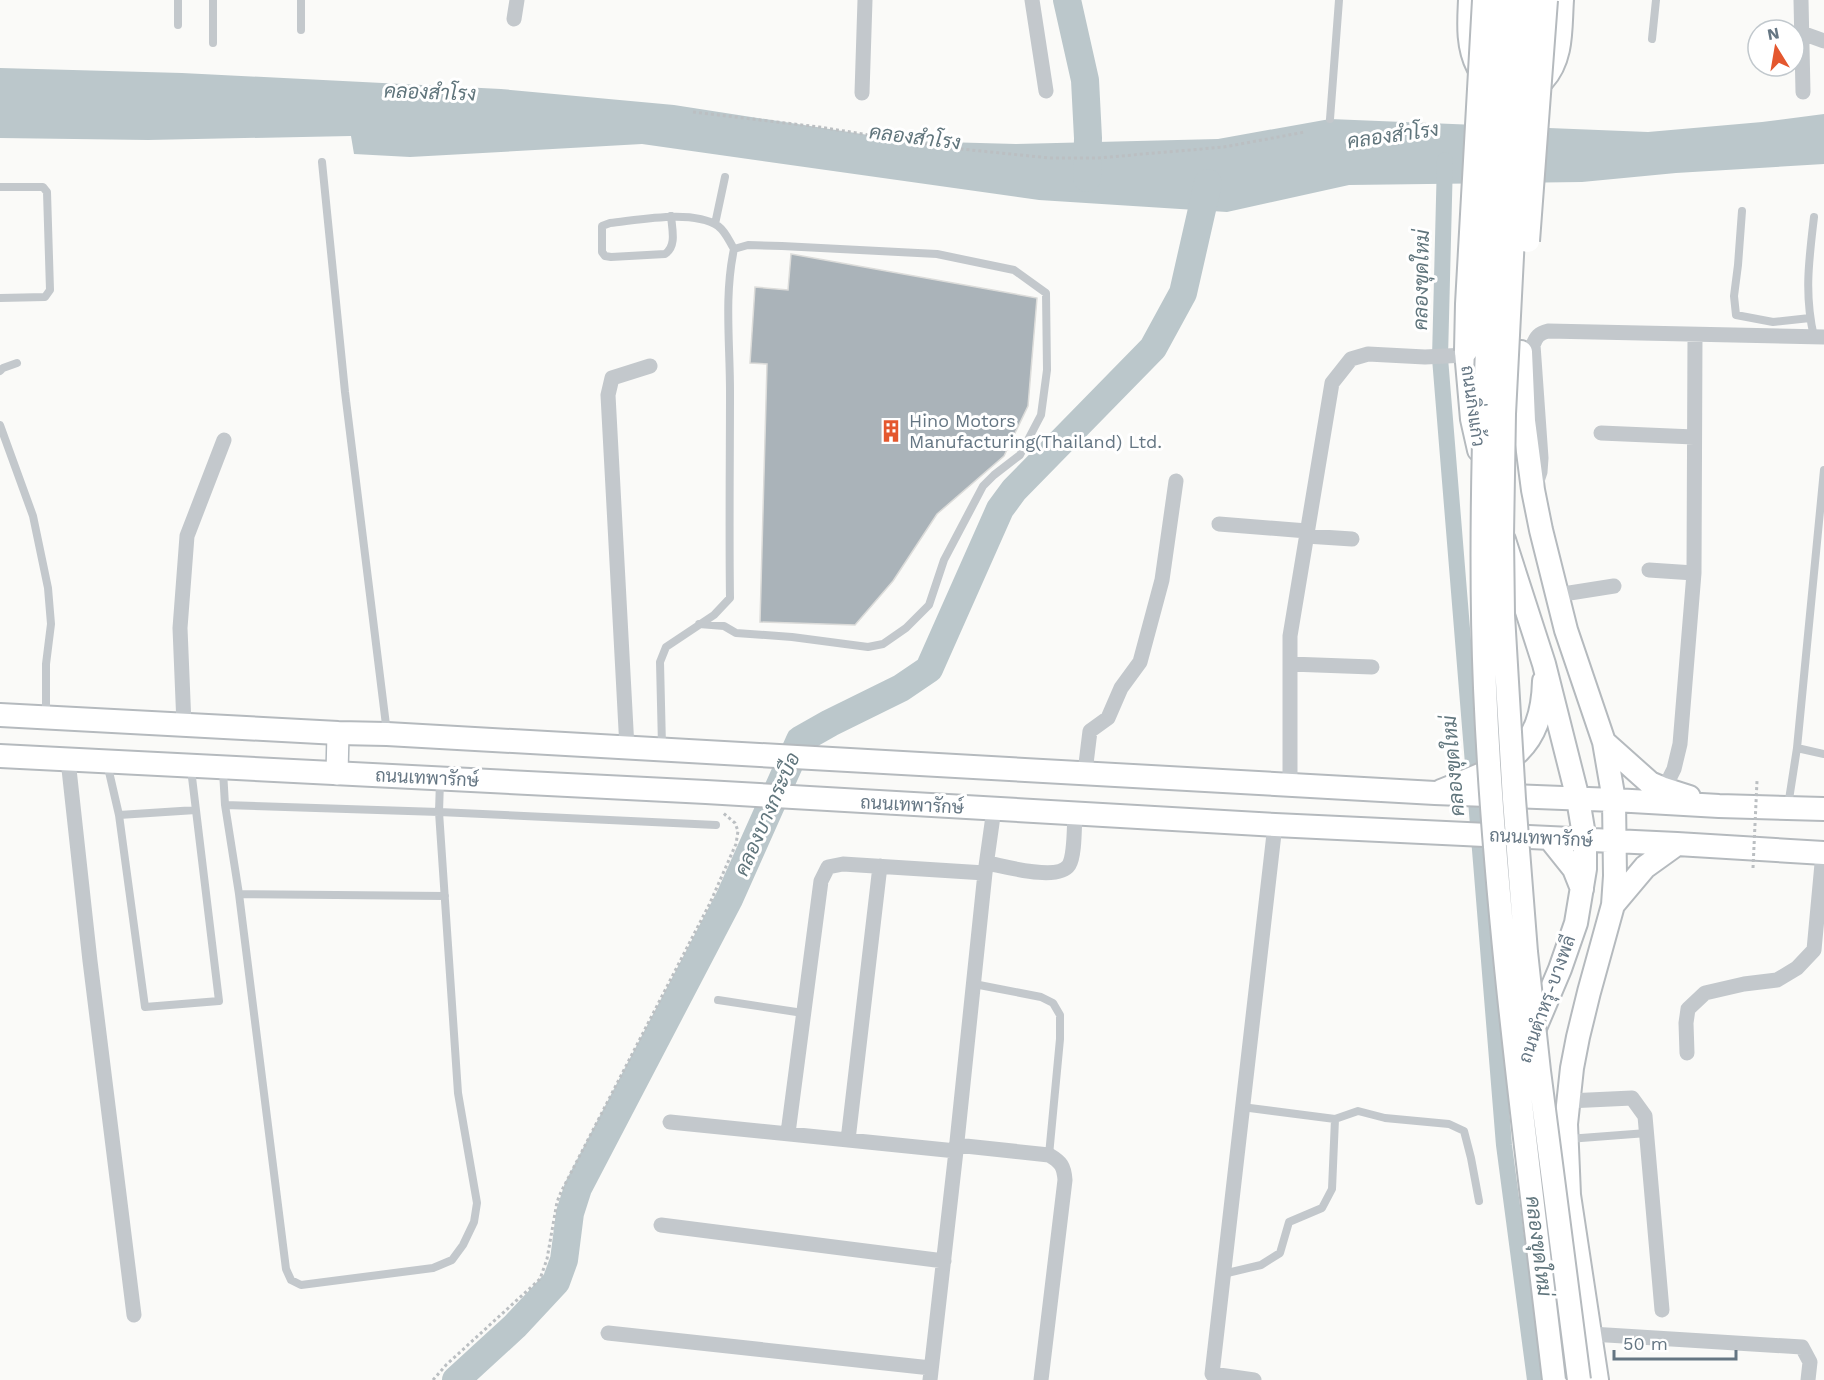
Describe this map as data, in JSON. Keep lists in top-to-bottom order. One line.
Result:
{"streets":{"main road":["ถนนกิ่งแก้ว","ถนนเทพารักษ์","ถนนตำหรุ-บางพลี"]},"crossings":[["ถนนกิ่งแก้ว","ถนนตำหรุ-บางพลี"],["ถนนเทพารักษ์","ถนนตำหรุ-บางพลี"]],"water":["คลองสำโรง","คลองขุดใหม่","คลองบางกระบือ"],"places":{"building":["Hino Motors Manufacturing(Thailand) Ltd."]},"scale_bar":"50 m","north":"top"}
